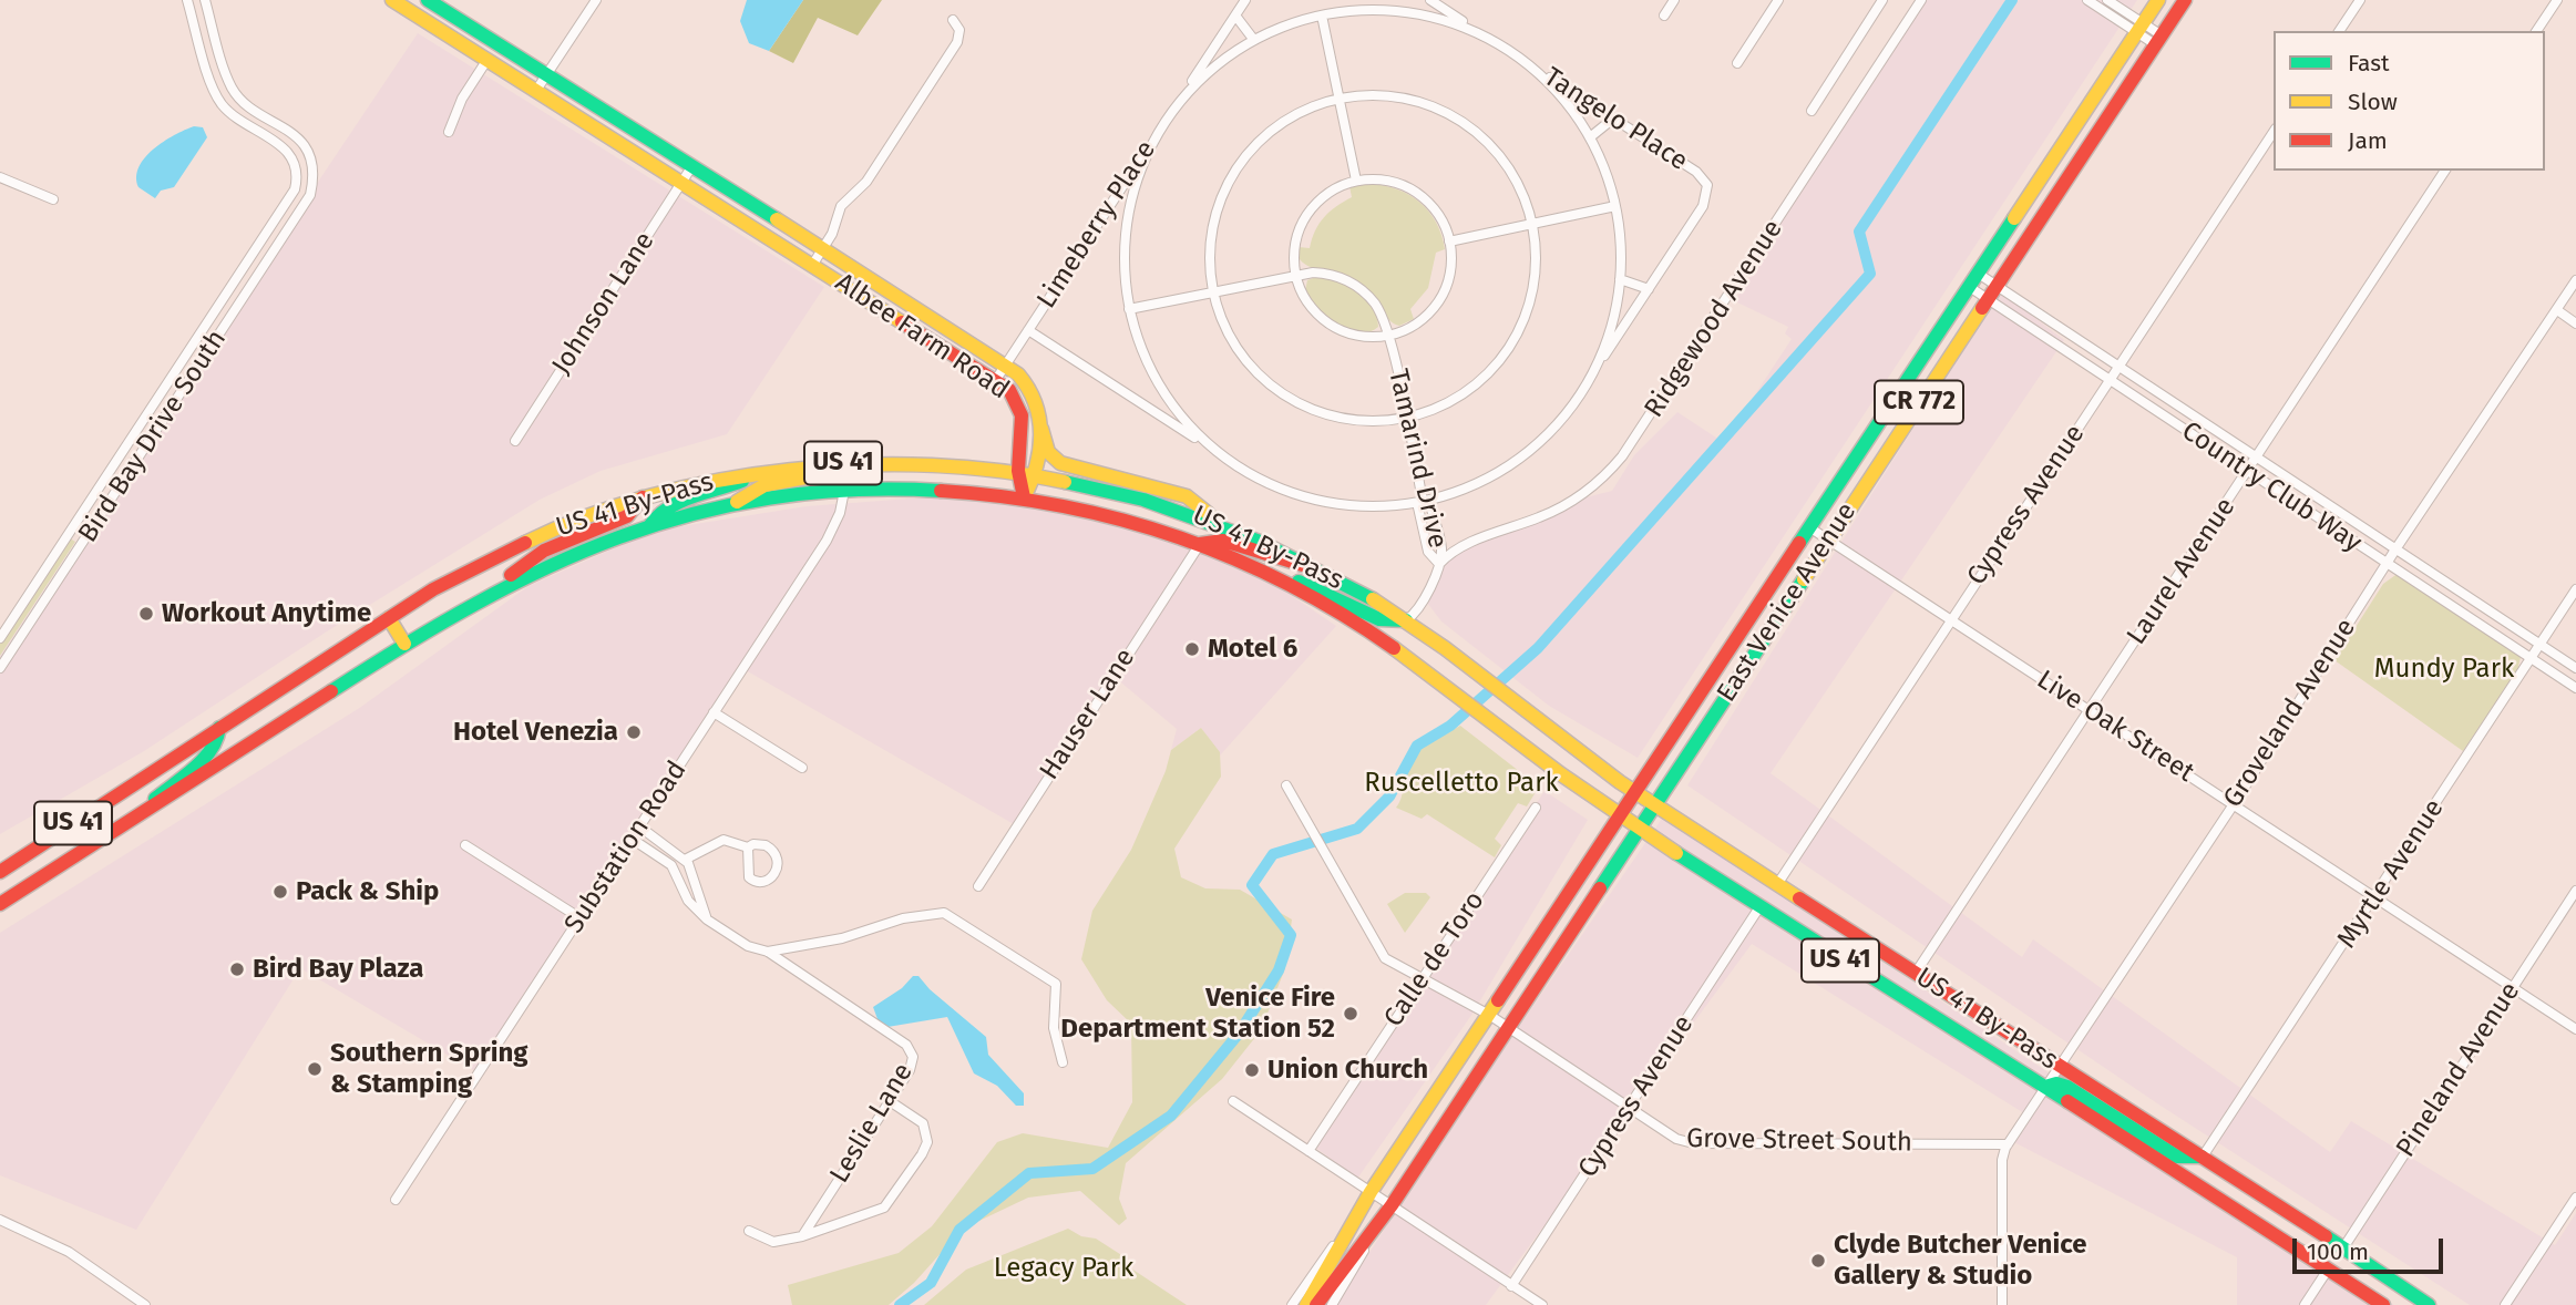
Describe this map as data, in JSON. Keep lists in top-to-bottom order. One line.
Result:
{"streets":{"main road":["Albee Farm Road","CR 772","US 41","US 41 By-Pass","East Venice Avenue"],"street":["Tangelo Place","Limeberry Place","Johnson Lane","Ridgewood Avenue","Bird Bay Drive South","Tamarind Drive","Country Club Way","Cypress Avenue","Laurel Avenue","Groveland Avenue","Hauser Lane","Live Oak Street","Substation Road","Myrtle Avenue","Calle de Toro","Pineland Avenue","Leslie Lane","Grove Street South"]},"crossings":[["Johnson Lane","Albee Farm Road"],["Ridgewood Avenue","Tamarind Drive"],["Albee Farm Road","US 41 By-Pass"],["Tamarind Drive","US 41 By-Pass"],["Country Club Way","Cypress Avenue"],["Country Club Way","Laurel Avenue"],["Country Club Way","East Venice Avenue"],["Country Club Way","Groveland Avenue"],["Country Club Way","Myrtle Avenue"],["US 41 By-Pass","Cypress Avenue"],["US 41 By-Pass","Laurel Avenue"],["US 41 By-Pass","East Venice Avenue"],["US 41 By-Pass","Groveland Avenue"],["US 41 By-Pass","Hauser Lane"],["US 41 By-Pass","Substation Road"],["US 41 By-Pass","Myrtle Avenue"],["US 41 By-Pass","Pineland Avenue"],["Cypress Avenue","Live Oak Street"],["Cypress Avenue","Grove Street South"],["Laurel Avenue","Live Oak Street"],["East Venice Avenue","Live Oak Street"],["East Venice Avenue","Grove Street South"],["Groveland Avenue","Live Oak Street"],["Groveland Avenue","Grove Street South"],["Live Oak Street","Myrtle Avenue"],["Live Oak Street","Pineland Avenue"],["Substation Road","Leslie Lane"],["Calle de Toro","Grove Street South"]],"parks":["Mundy Park","Ruscelletto Park","Legacy Park"],"places":["Workout Anytime","Motel 6","Hotel Venezia","Pack & Ship","Bird Bay Plaza","Venice Fire Department Station 52","Southern Spring & Stamping","Union Church","Clyde Butcher Venice Gallery & Studio"],"legend":["Fast","Slow","Jam"],"scale_bar":"100 m"}
